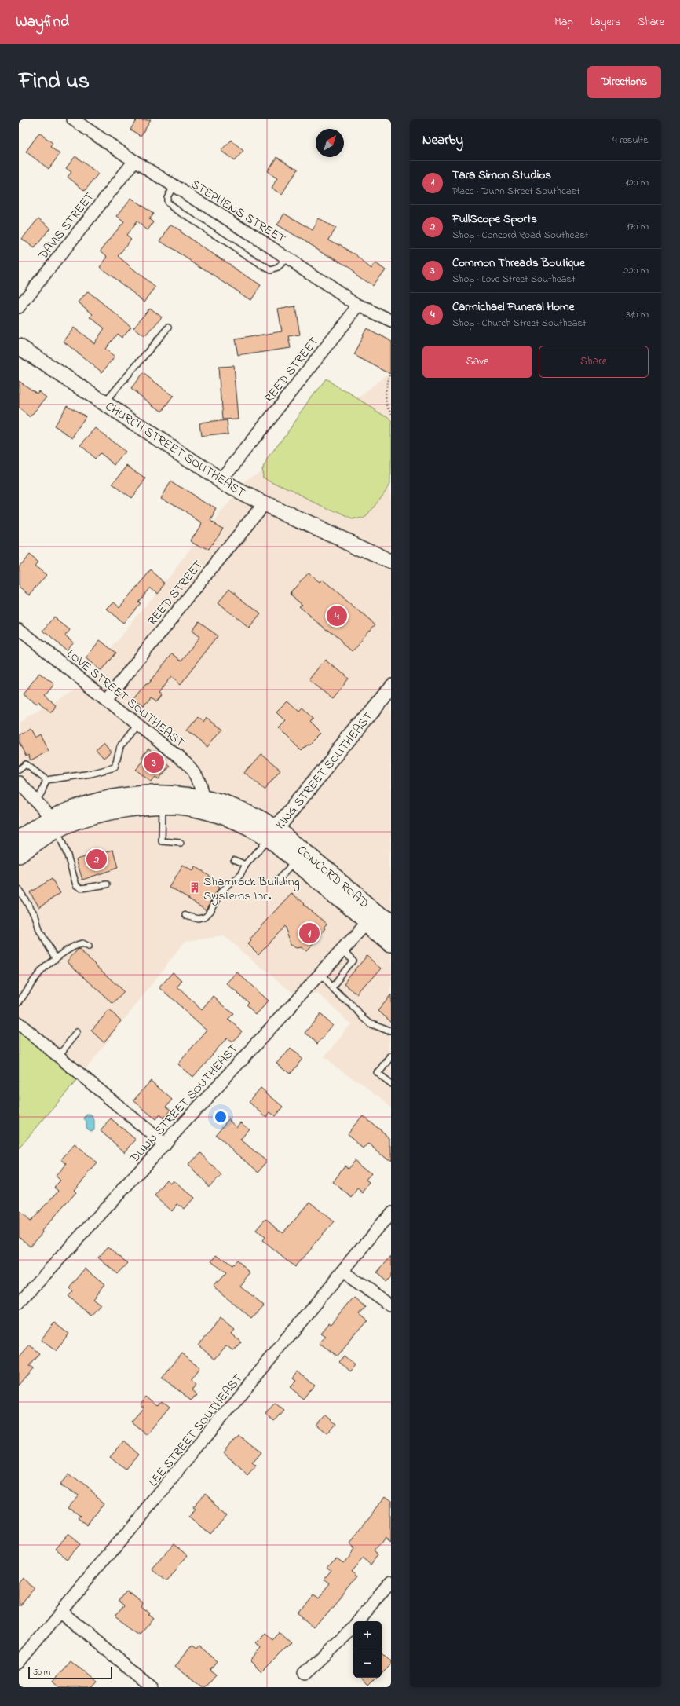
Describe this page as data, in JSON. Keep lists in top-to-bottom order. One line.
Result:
{"streets":{"main road":["CONCORD ROAD"],"street":["STEPHENS STREET","DAVIS STREET","REED STREET","CHURCH STREET SOUTHEAST","LOVE STREET SOUTHEAST","KING STREET SOUTHEAST","DUNN STREET SOUTHEAST","LEE STREET SOUTHEAST"]},"crossings":[["STEPHENS STREET","DAVIS STREET"],["STEPHENS STREET","REED STREET"],["REED STREET","CHURCH STREET SOUTHEAST"],["REED STREET","LOVE STREET SOUTHEAST"],["KING STREET SOUTHEAST","CONCORD ROAD"],["CONCORD ROAD","DUNN STREET SOUTHEAST"]],"places":{"building":["Shamrock Building Systems Inc."]},"scale_bar":"50 m","north":"top right","page":{"header":"Wayfind","nav":["Map","Layers","Share"],"title":"Find us","buttons":["Directions",["Save","Share"]],"heading":["Nearby","4 results"],"list":[{"mark":"1","name":"Tara Simon Studios","note":"Place · Dunn Street Southeast","value":"120 m"},{"mark":"2","name":"FullScope Sports","note":"Shop · Concord Road Southeast","value":"170 m"},{"mark":"3","name":"Common Threads Boutique","note":"Shop · Love Street Southeast","value":"220 m"},{"mark":"4","name":"Carmichael Funeral Home","note":"Shop · Church Street Southeast","value":"310 m"}],"pins":["4","3","2","1"],"map_buttons":["+","−"],"scale":"50 m"}}
